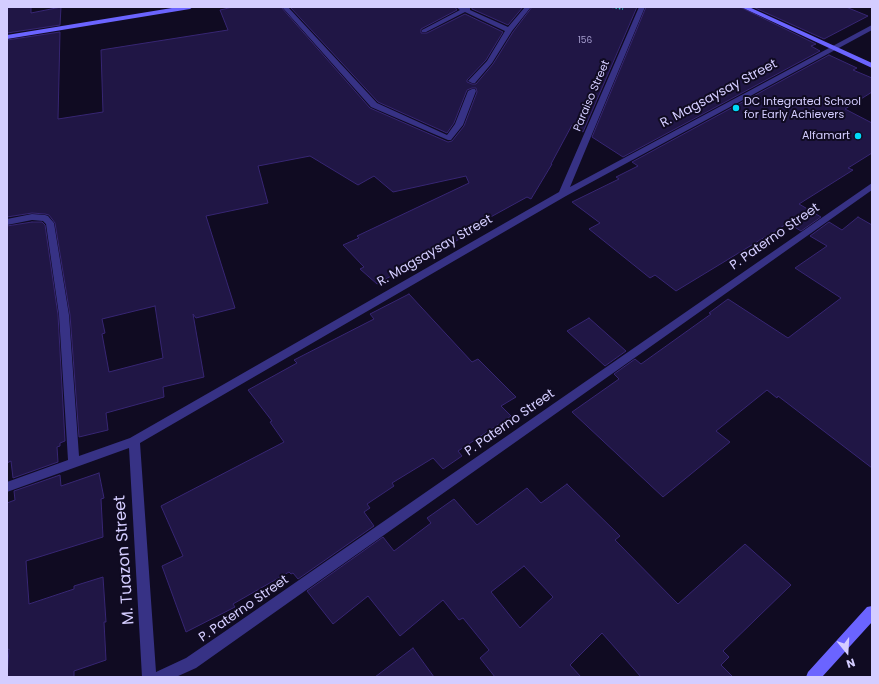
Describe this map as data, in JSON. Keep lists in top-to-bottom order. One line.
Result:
{"streets":{"street":["R. Magsaysay Street","Paraiso Street","P. Paterno Street","M. Tuazon Street"]},"crossings":[["R. Magsaysay Street","Paraiso Street"],["R. Magsaysay Street","M. Tuazon Street"]],"places":["DC Integrated School for Early Achievers","Alfamart"],"house_numbers":["156"],"north":"bottom"}
